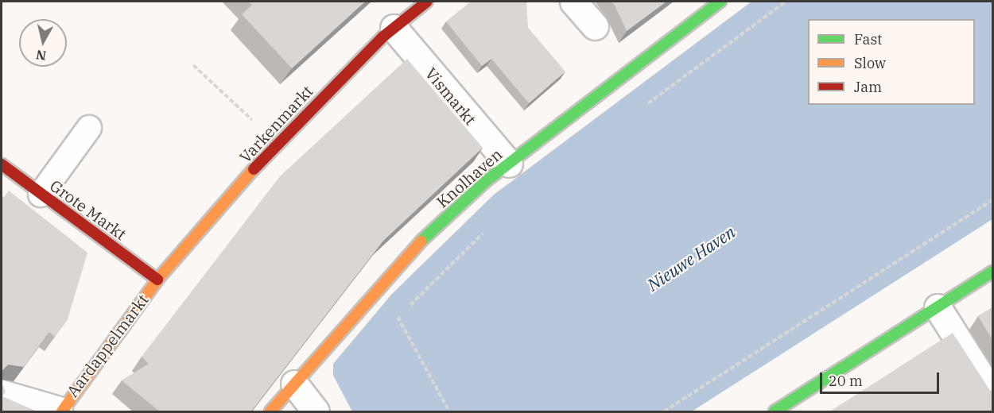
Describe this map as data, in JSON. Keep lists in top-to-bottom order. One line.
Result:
{"streets":{"street":["Vismarkt","Varkenmarkt","Knolhaven","Grote Markt","Aardappelmarkt"]},"crossings":[["Vismarkt","Varkenmarkt"],["Vismarkt","Knolhaven"],["Varkenmarkt","Grote Markt"],["Varkenmarkt","Aardappelmarkt"],["Grote Markt","Aardappelmarkt"]],"water":["Nieuwe Haven"],"legend":["Fast","Slow","Jam"],"scale_bar":"20 m","north":"bottom"}
